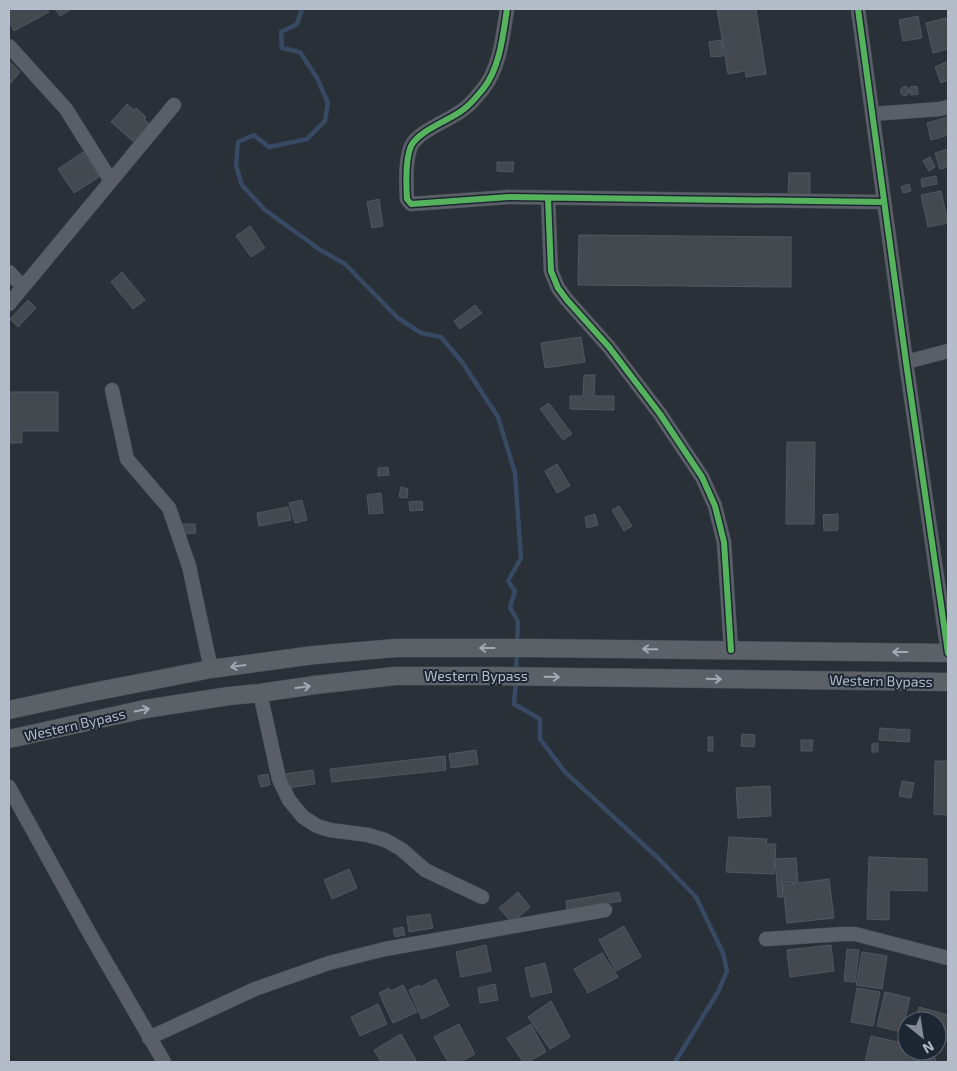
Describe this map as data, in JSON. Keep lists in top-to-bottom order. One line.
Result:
{"streets":{"main road":["Western Bypass"]},"north":"bottom right"}
